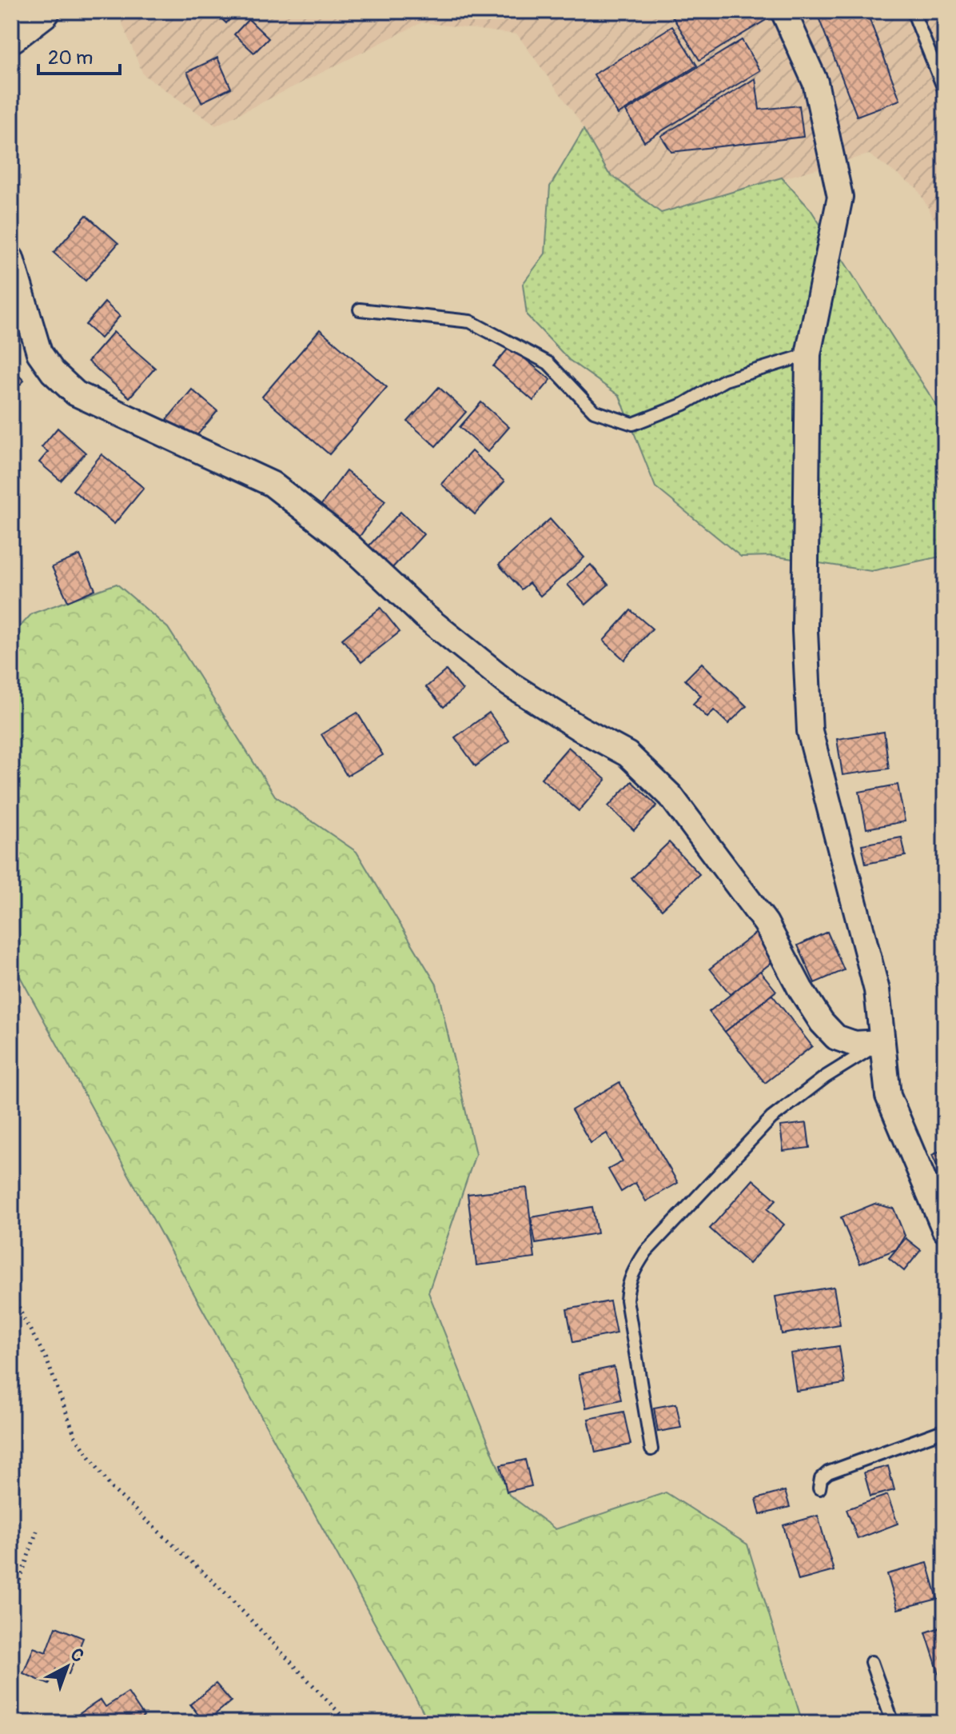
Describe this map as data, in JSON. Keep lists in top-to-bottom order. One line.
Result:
{"scale_bar":"20 m","north":"top right"}
